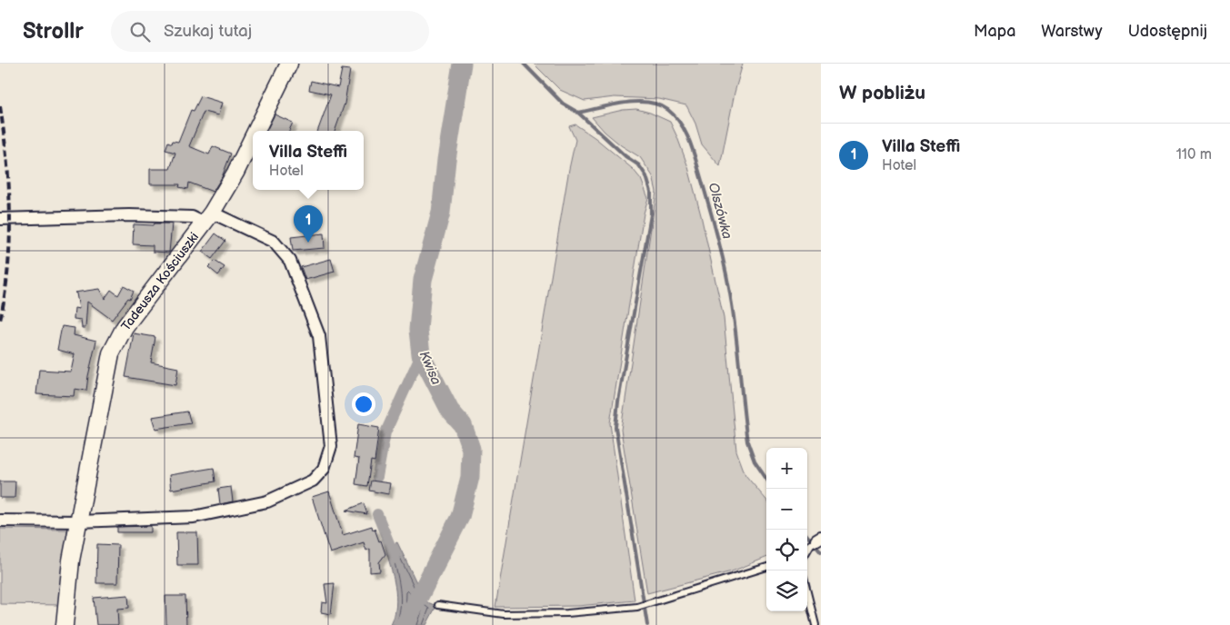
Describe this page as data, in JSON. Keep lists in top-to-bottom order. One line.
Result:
{"streets":{"main road":["Tadeusza Kościuszki"]},"water":["Olszówka","Kwisa"],"page":{"header":"Strollr","search":"Szukaj tutaj","nav":["Mapa","Warstwy","Udostępnij"],"heading":"W pobliżu","list":[{"mark":"1","name":"Villa Steffi","note":"Hotel","value":"110 m"}],"popup":["Villa Steffi","Hotel"],"pins":"1","map_buttons":["+","−"]}}
